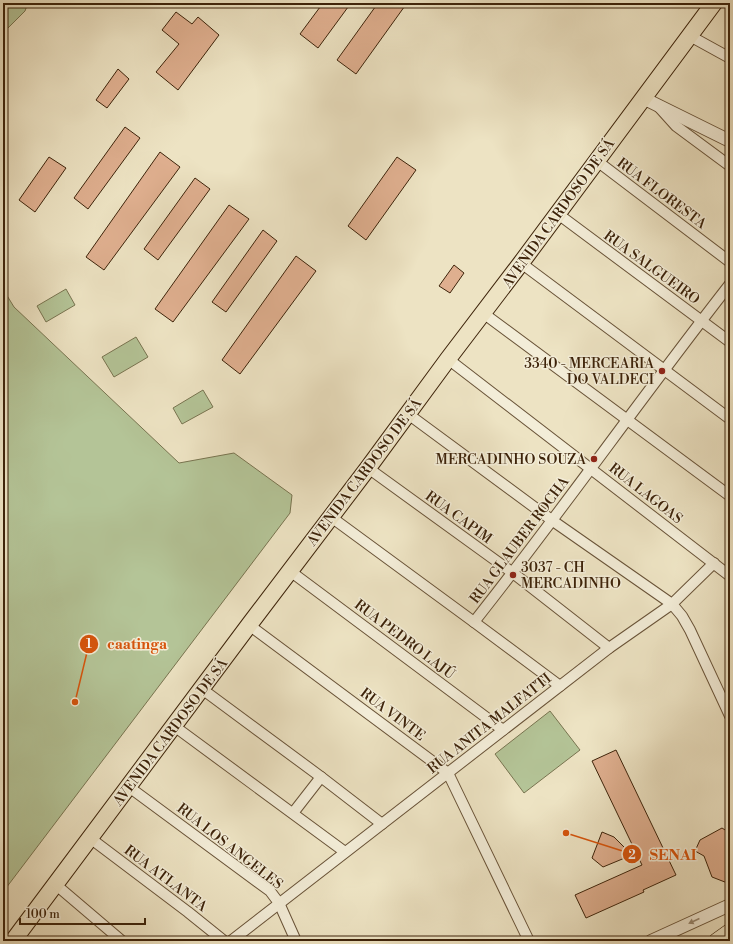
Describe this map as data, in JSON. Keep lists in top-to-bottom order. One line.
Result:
{"streets":{"highway":["AVENIDA CARDOSO DE SÁ"],"street":["RUA FLORESTA","RUA SALGUEIRO","RUA LAGOAS","RUA CAPIM","RUA GLAUBER ROCHA","RUA PEDRO LAJÚ","RUA VINTE","RUA ANITA MALFATTI","RUA LOS ANGELES","RUA ATLANTA"]},"crossings":[["RUA FLORESTA","AVENIDA CARDOSO DE SÁ"],["AVENIDA CARDOSO DE SÁ","RUA SALGUEIRO"],["AVENIDA CARDOSO DE SÁ","RUA LAGOAS"],["AVENIDA CARDOSO DE SÁ","RUA CAPIM"],["AVENIDA CARDOSO DE SÁ","RUA PEDRO LAJÚ"],["AVENIDA CARDOSO DE SÁ","RUA VINTE"],["AVENIDA CARDOSO DE SÁ","RUA LOS ANGELES"],["AVENIDA CARDOSO DE SÁ","RUA ATLANTA"],["RUA SALGUEIRO","RUA GLAUBER ROCHA"],["RUA LAGOAS","RUA GLAUBER ROCHA"],["RUA LAGOAS","RUA ANITA MALFATTI"],["RUA CAPIM","RUA GLAUBER ROCHA"],["RUA CAPIM","RUA ANITA MALFATTI"],["RUA PEDRO LAJÚ","RUA ANITA MALFATTI"],["RUA VINTE","RUA ANITA MALFATTI"],["RUA ANITA MALFATTI","RUA LOS ANGELES"]],"places":["3340 - MERCEARIA DO VALDECI","MERCADINHO SOUZA","3037 - CH MERCADINHO","caatinga","SENAI"],"scale_bar":"100 m"}
